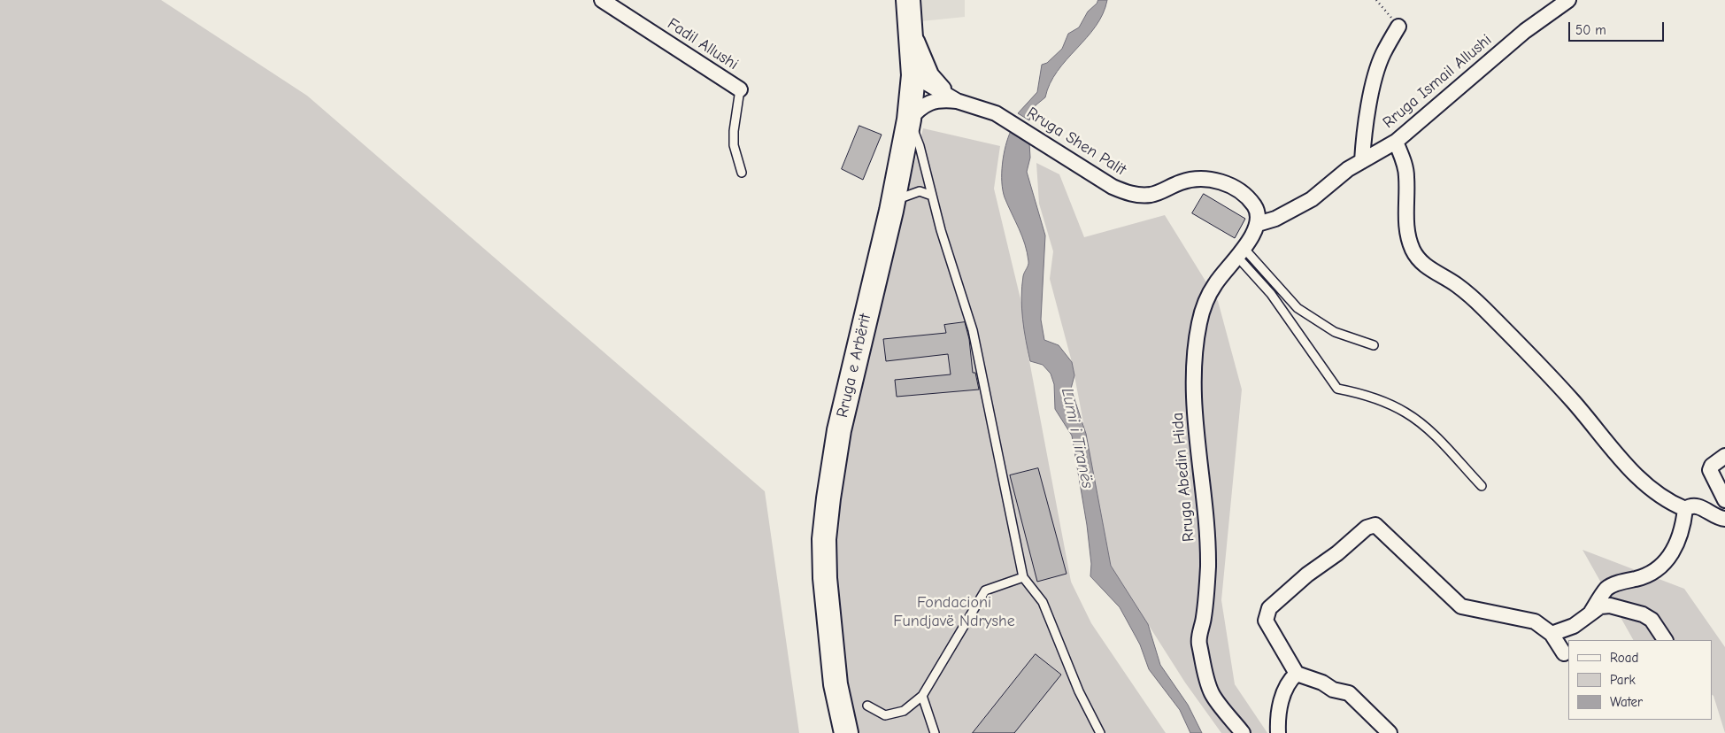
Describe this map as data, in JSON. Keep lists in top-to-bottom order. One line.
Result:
{"streets":{"main road":["Rruga e Arbërit"],"street":["Fadil Allushi","Rruga Ismail Allushi","Rruga Shen Palit","Rruga Abedin Hida"]},"crossings":[["Rruga Ismail Allushi","Rruga Shen Palit"],["Rruga Ismail Allushi","Rruga Abedin Hida"],["Rruga Shen Palit","Rruga e Arbërit"],["Rruga Shen Palit","Rruga Abedin Hida"]],"water":["Lumi i Tiranës"],"parks":["Fondacioni Fundjavë Ndryshe"],"legend":["Road","Park","Water"],"scale_bar":"50 m"}
